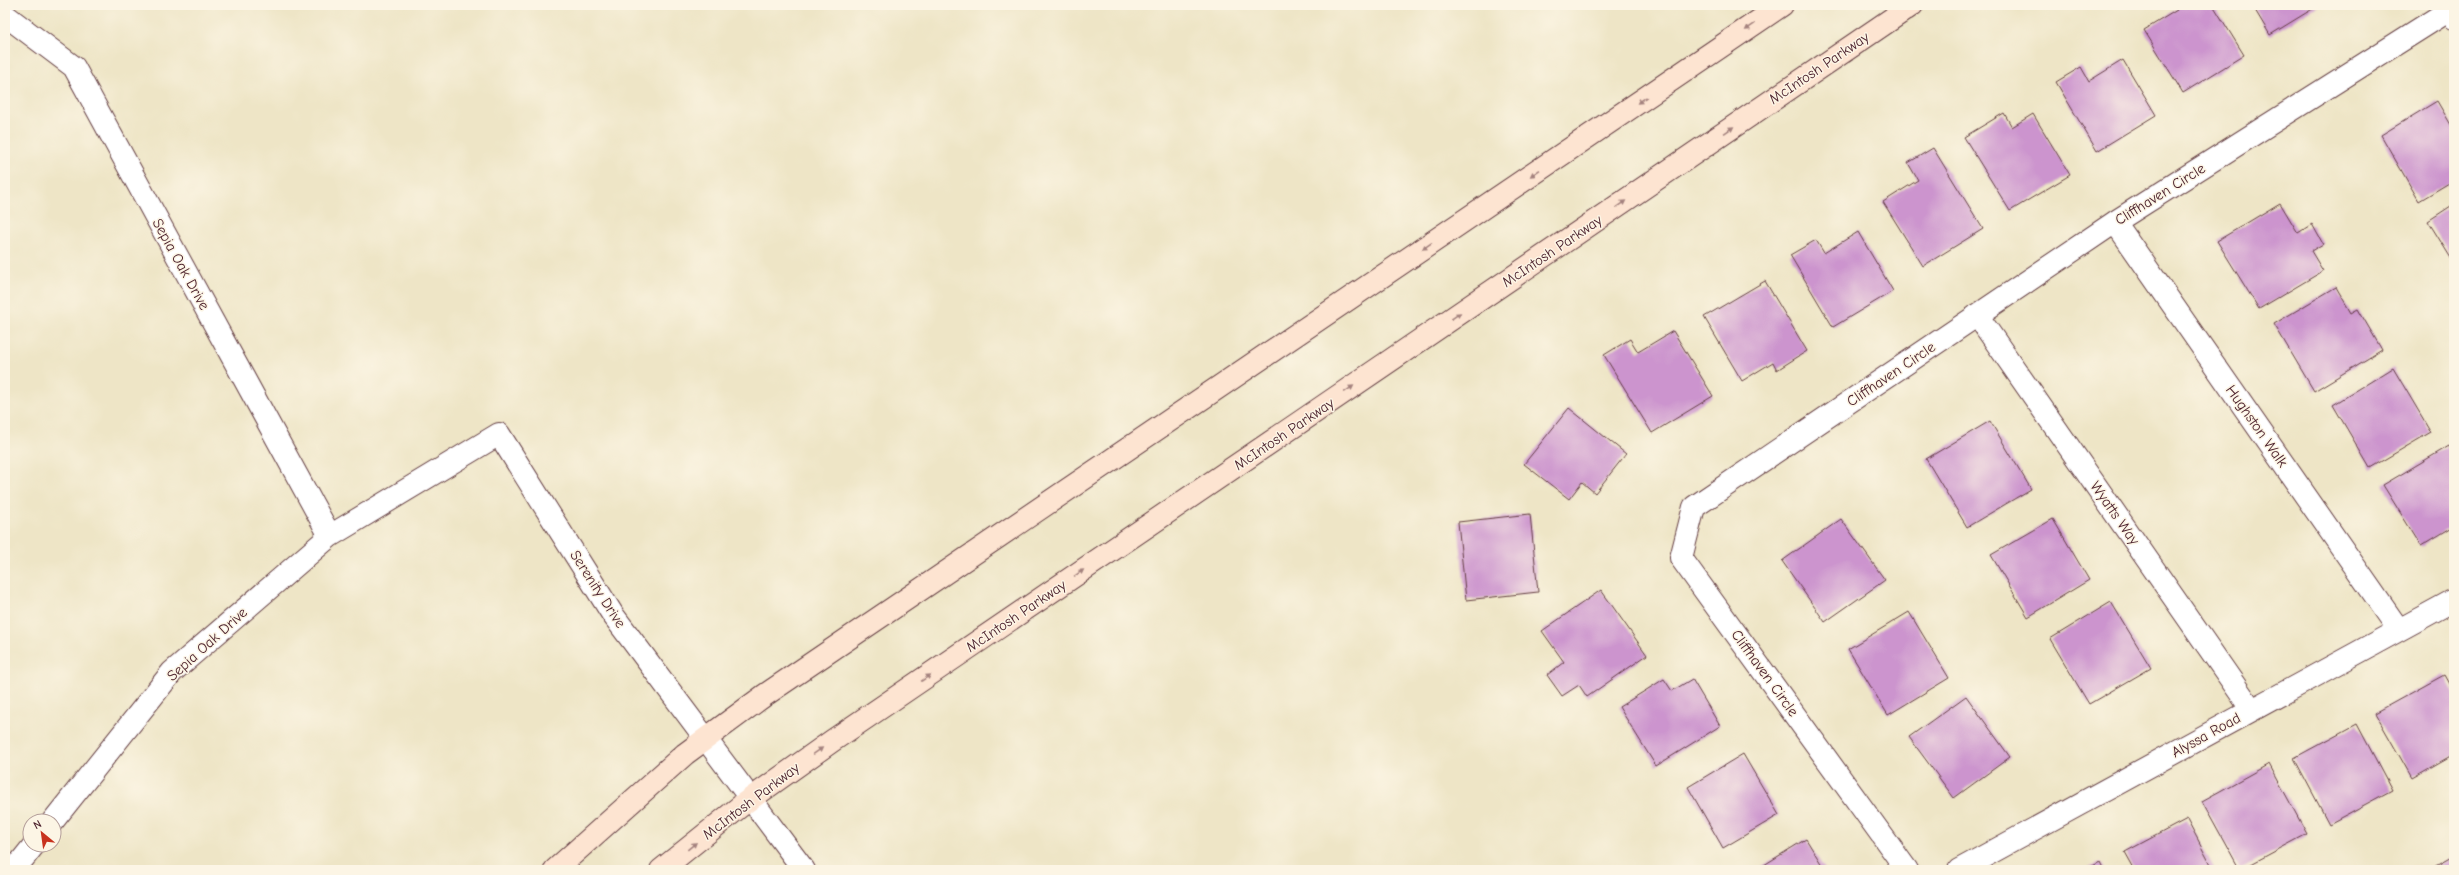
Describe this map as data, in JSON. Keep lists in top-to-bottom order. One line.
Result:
{"streets":{"street":["McIntosh Parkway","Cliffhaven Circle","Sepia Oak Drive","Hughston Walk","Wyatts Way","Serenity Drive","Alyssa Road"]},"crossings":[["McIntosh Parkway","Serenity Drive"],["Cliffhaven Circle","Hughston Walk"],["Cliffhaven Circle","Wyatts Way"],["Sepia Oak Drive","Serenity Drive"],["Hughston Walk","Alyssa Road"],["Wyatts Way","Alyssa Road"]],"north":"top left"}
